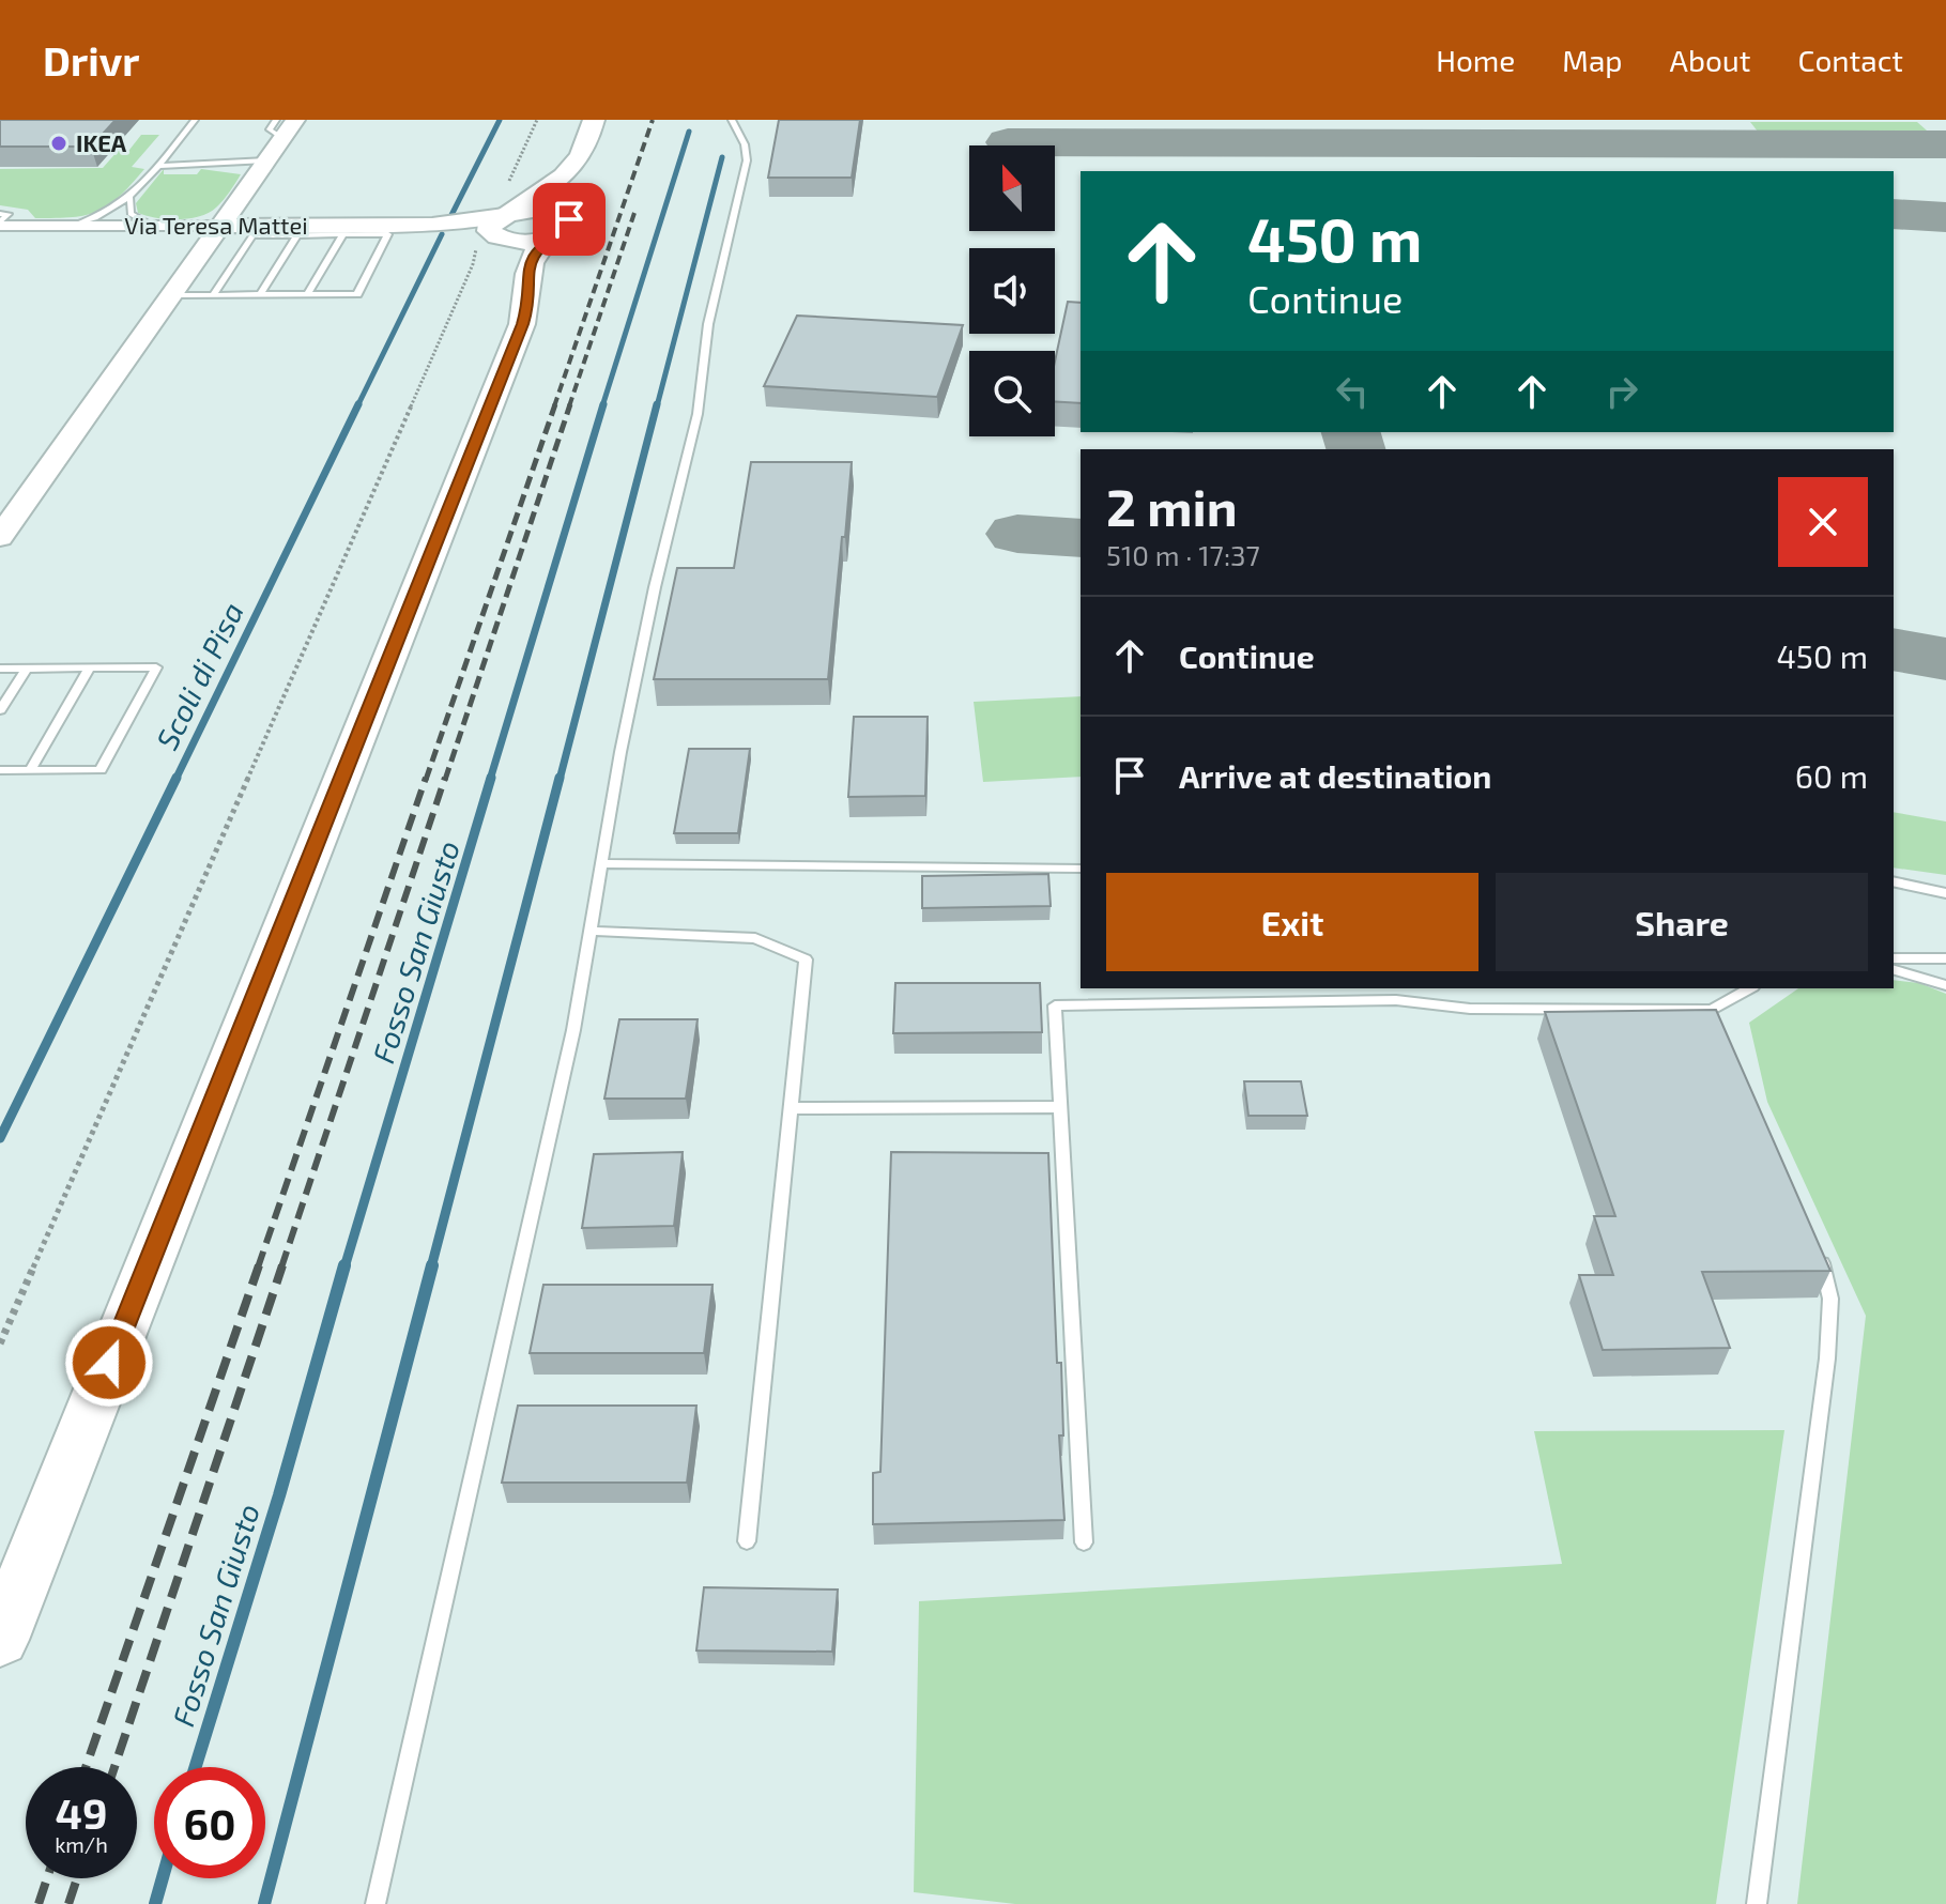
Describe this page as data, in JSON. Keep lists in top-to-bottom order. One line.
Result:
{"streets":{"street":["Via Teresa Mattei"]},"water":["Scoli di Pisa","Fosso San Giusto"],"places":["IKEA"],"north":"top","page":{"header":"Drivr","nav":["Home","Map","About","Contact"],"turn":["450 m","Continue"],"heading":["2 min","510 m · 17:37"],"list":[{"name":"Continue","value":"450 m"},{"name":"Arrive at destination","value":"60 m"}],"buttons":["Exit","Share"],"speed":"49 km/h","limit":"60"}}
